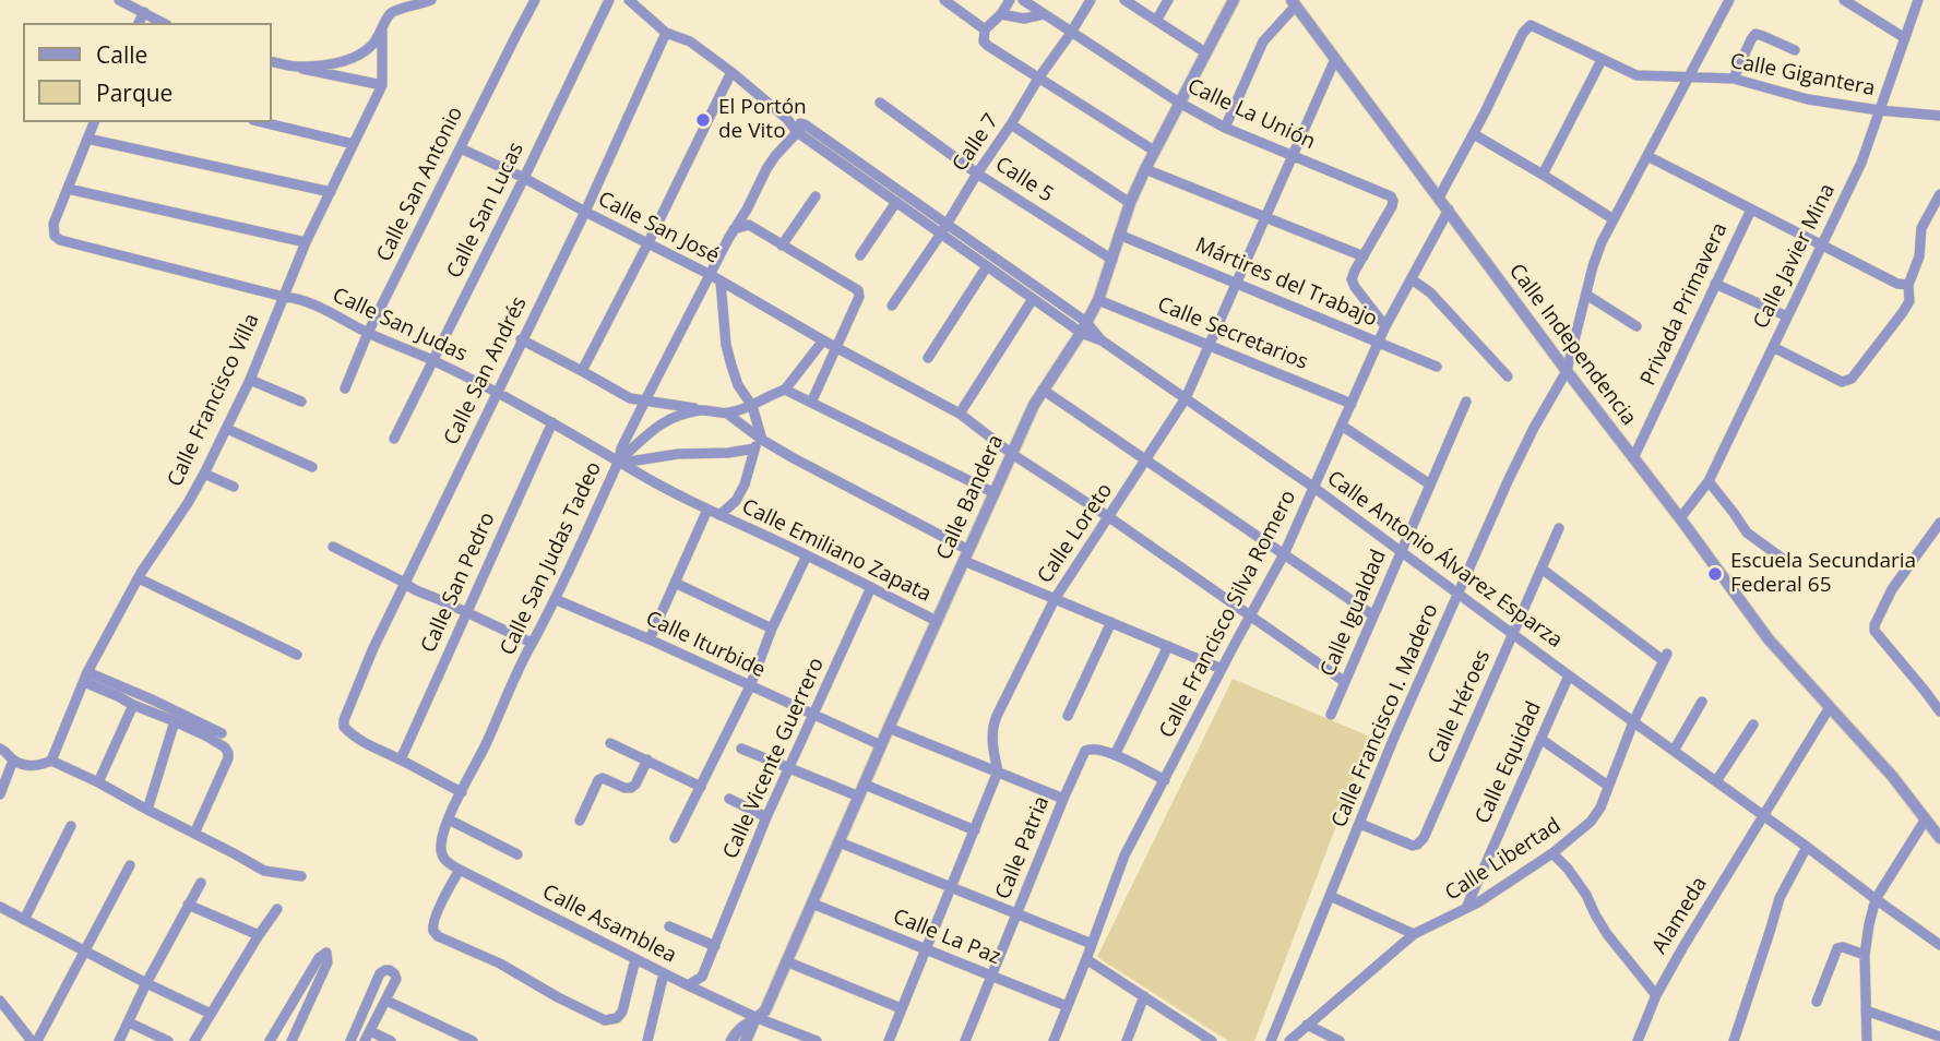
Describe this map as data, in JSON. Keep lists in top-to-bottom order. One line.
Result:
{"streets":{"street":["Calle Gigantera","Calle La Unión","Calle 7","Calle 5","Calle San Antonio","Calle San Lucas","Calle San José","Calle Javier Mina","Mártires del Trabajo","Privada Primavera","Calle San Judas","Calle Secretarios","Calle Independencia","Calle San Andrés","Calle Francisco Villa","Calle Bandera","Calle Loreto","Calle Emiliano Zapata","Calle San Judas Tadeo","Calle Antonio Álvarez Esparza","Calle San Pedro","Calle Igualdad","Calle Francisco Silva Romero","Calle Iturbide","Calle Héroes","Calle Francisco I. Madero","Calle Vicente Guerrero","Calle Equidad","Calle Patria","Calle Libertad","Alameda","Calle Asamblea","Calle La Paz"]},"crossings":[["Calle Gigantera","Calle Javier Mina"],["Calle Gigantera","Calle Francisco I. Madero"],["Calle La Unión","Calle 7"],["Calle La Unión","Calle Bandera"],["Calle La Unión","Calle Loreto"],["Calle 7","Calle 5"],["Calle 7","Calle Antonio Álvarez Esparza"],["Calle 5","Calle Bandera"],["Calle San Antonio","Calle San José"],["Calle San Antonio","Calle San Judas"],["Calle San Lucas","Calle San José"],["Calle San Lucas","Calle San Judas"],["Calle San José","Calle San Andrés"],["Calle San José","Calle Bandera"],["Calle San José","Calle Loreto"],["Calle San José","Calle San Judas Tadeo"],["Calle San José","Calle Igualdad"],["Calle San José","Calle Francisco Silva Romero"],["Calle Javier Mina","Calle Independencia"],["Mártires del Trabajo","Calle Bandera"],["Mártires del Trabajo","Calle Loreto"],["Mártires del Trabajo","Calle Francisco Silva Romero"],["Privada Primavera","Calle Independencia"],["Calle San Judas","Calle San Andrés"],["Calle San Judas","Calle Francisco Villa"],["Calle San Judas","Calle Emiliano Zapata"],["Calle San Judas","Calle San Judas Tadeo"],["Calle San Judas","Calle San Pedro"],["Calle Secretarios","Calle Bandera"],["Calle Secretarios","Calle Loreto"],["Calle Secretarios","Calle Francisco Silva Romero"],["Calle Independencia","Calle Loreto"],["Calle Independencia","Calle Francisco Silva Romero"],["Calle Independencia","Calle Francisco I. Madero"],["Calle Independencia","Alameda"],["Calle San Andrés","Calle Antonio Álvarez Esparza"],["Calle San Andrés","Calle San Pedro"],["Calle Bandera","Calle Emiliano Zapata"],["Calle Bandera","Calle Antonio Álvarez Esparza"],["Calle Bandera","Calle Iturbide"],["Calle Bandera","Calle Asamblea"],["Calle Bandera","Calle La Paz"],["Calle Loreto","Calle Antonio Álvarez Esparza"],["Calle Loreto","Calle La Paz"],["Calle Emiliano Zapata","Calle Vicente Guerrero"],["Calle San Judas Tadeo","Calle Antonio Álvarez Esparza"],["Calle San Judas Tadeo","Calle Iturbide"],["Calle San Judas Tadeo","Calle Asamblea"],["Calle Antonio Álvarez Esparza","Calle Igualdad"],["Calle Antonio Álvarez Esparza","Calle Francisco Silva Romero"],["Calle Antonio Álvarez Esparza","Calle Héroes"],["Calle Antonio Álvarez Esparza","Calle Francisco I. Madero"],["Calle Antonio Álvarez Esparza","Calle Equidad"],["Calle Antonio Álvarez Esparza","Calle Libertad"],["Calle Antonio Álvarez Esparza","Alameda"],["Calle Francisco Silva Romero","Calle La Paz"],["Calle Iturbide","Calle Vicente Guerrero"],["Calle Héroes","Calle Francisco I. Madero"],["Calle Héroes","Calle Libertad"],["Calle Vicente Guerrero","Calle Asamblea"],["Calle Equidad","Calle Libertad"],["Calle Patria","Calle La Paz"]],"places":["El Portón de Vito","Escuela Secundaria Federal 65"],"legend":["Calle","Parque"]}
